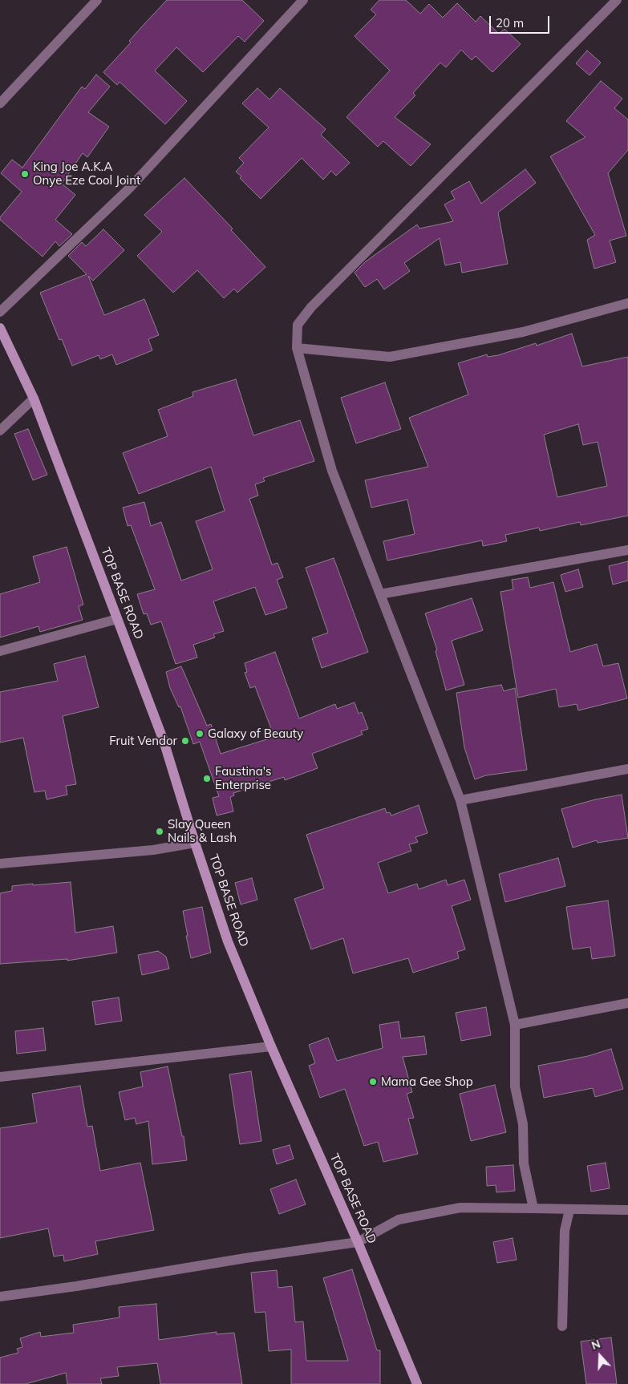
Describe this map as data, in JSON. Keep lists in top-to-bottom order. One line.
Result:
{"streets":{"street":["TOP BASE ROAD"]},"places":["King Joe A.K.A Onye Eze Cool Joint","Galaxy of Beauty","Fruit Vendor","Faustina's Enterprise","Slay Queen Nails & Lash","Mama Gee Shop"],"scale_bar":"20 m","north":"top"}
